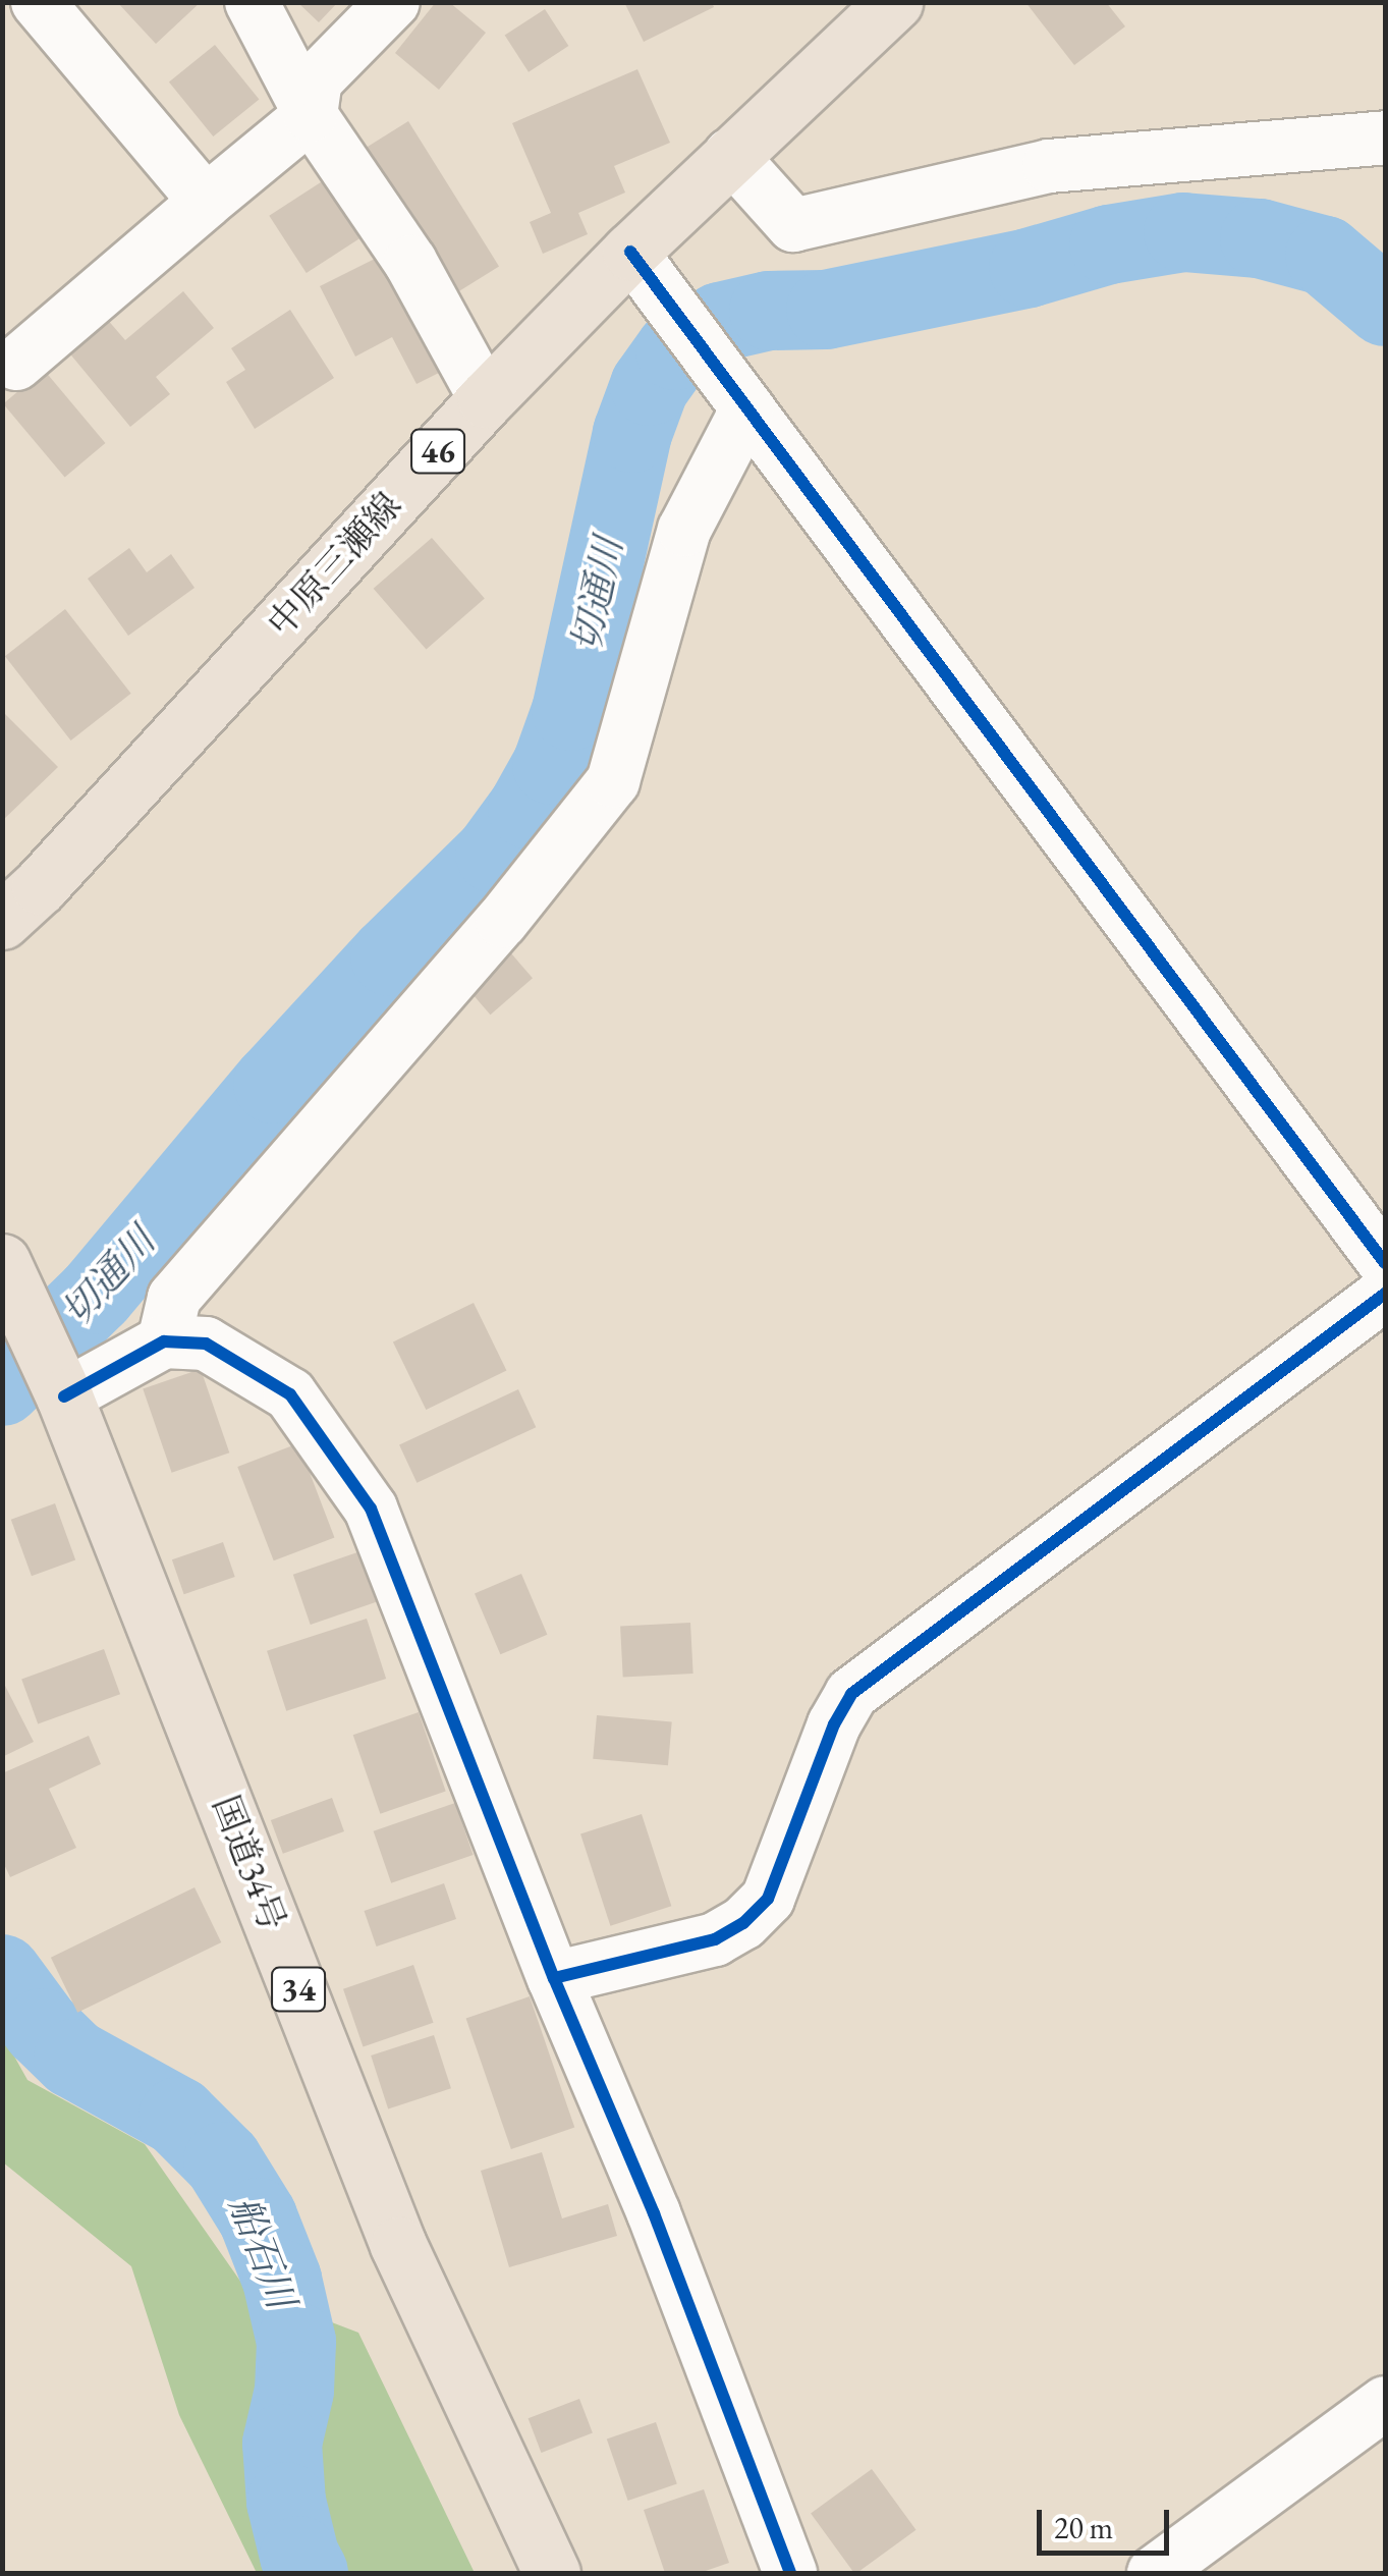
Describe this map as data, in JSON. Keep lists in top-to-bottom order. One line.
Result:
{"streets":{"main road":["46","中原三瀬線","国道34号","34"]},"water":["切通川","船石川"],"scale_bar":"20 m"}
